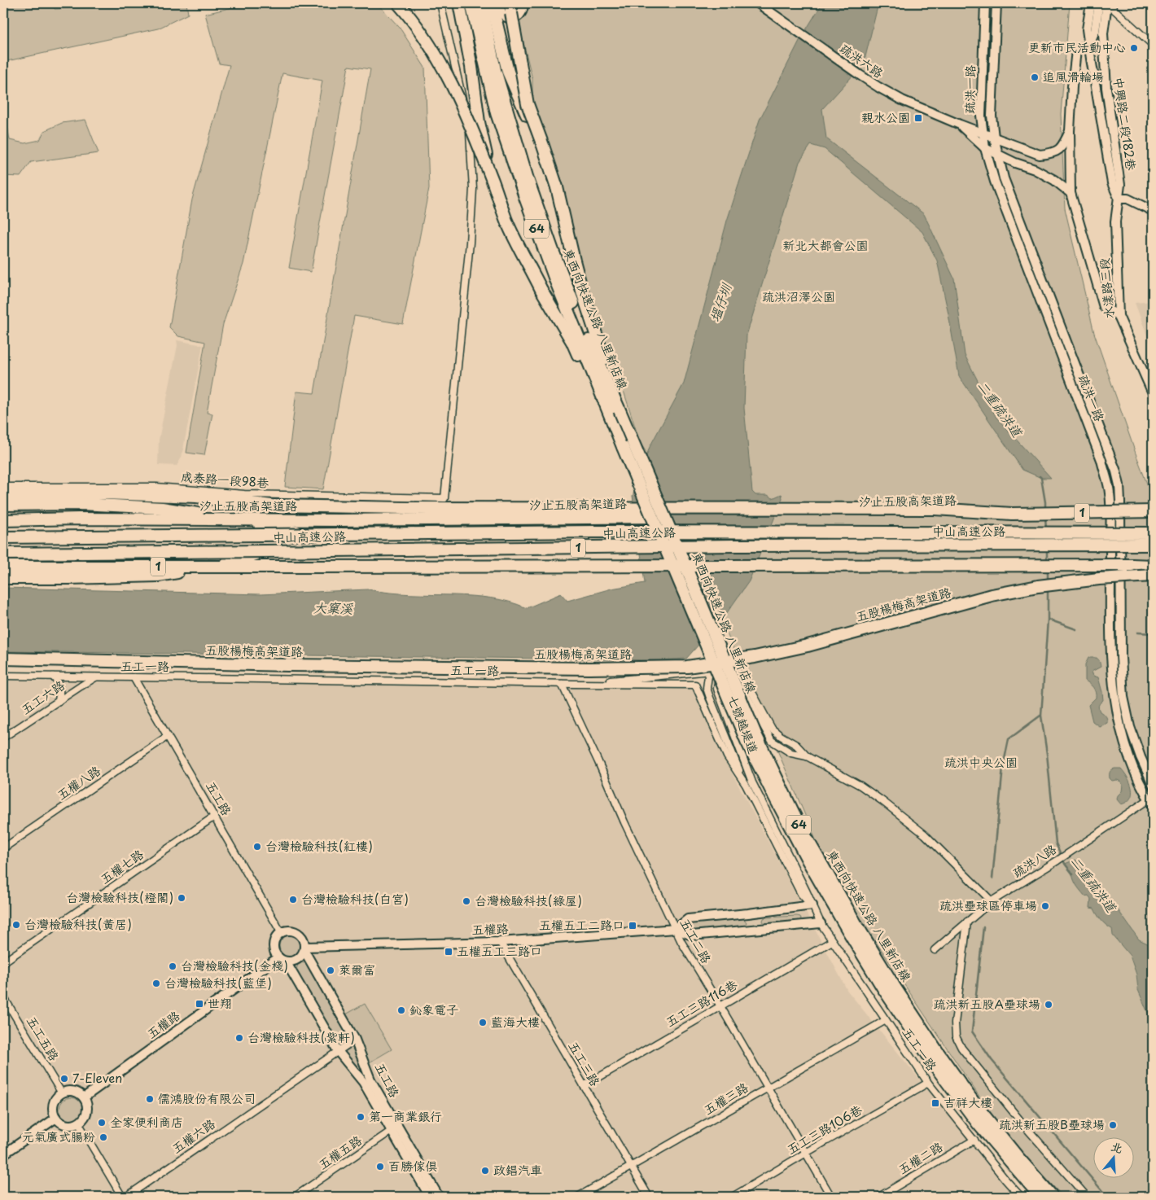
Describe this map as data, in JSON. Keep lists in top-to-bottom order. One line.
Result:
{"streets":{"highway":["64","東西向快速公路 八里新店線","汐止五股高架道路","1","中山高速公路","五股楊梅高架道路"],"street":["疏洪六路","疏洪一路","中興路二段182巷","水漾路三段","成泰路一段98巷","五工一路","五工六路","七號越堤道","五權八路","五工路","疏洪八路","五權七路","五權路","五工二路","五工三路116巷","五工五路","五工三路","五權三路","五工三路106巷","五權六路","五權五路","五權二路"]},"crossings":[["疏洪六路","疏洪一路"],["疏洪一路","疏洪八路"],["中興路二段182巷","水漾路三段"],["汐止五股高架道路","1"],["五工一路","五工六路"],["五工一路","七號越堤道"],["五工一路","五工路"],["五工一路","五權路"],["五工一路","五工二路"],["五工一路","五工三路116巷"],["五工一路","五權三路"],["五工一路","五工三路106巷"],["五工一路","五權二路"],["七號越堤道","疏洪八路"],["五權八路","五工路"],["五工路","五權七路"],["五工路","五權路"],["五工路","五權六路"],["五工路","五權五路"],["五權路","五工二路"],["五權路","五工五路"],["五權路","五工三路"],["五工二路","五工三路116巷"],["五工二路","五權三路"],["五工二路","五工三路106巷"],["五工三路116巷","五工三路"],["五工三路","五權三路"]],"water":["塭仔圳","二重疏洪道","大窠溪"],"parks":["新北大都會公園","疏洪沼澤公園","疏洪中央公園"],"places":{"other":["更新市民活動中心","追風滑輪場","台灣檢驗科技(紅樓)","台灣檢驗科技(橙閣)","台灣檢驗科技(白宮)","台灣檢驗科技(綠屋)","疏洪壘球區停車場","台灣檢驗科技(黃居)","台灣檢驗科技(金棧)","萊爾富","台灣檢驗科技(藍堡)","疏洪新五股A壘球場","鈊象電子","藍海大樓","台灣檢驗科技(紫軒)","7-Eleven","儒鴻股份有限公司","第一商業銀行","全家便利商店","疏洪新五股B壘球場","元氣廣式腸粉","百勝傢俱","政錩汽車"],"transit":["親水公園","五權五工二路口","五權五工三路口","世翔","吉祥大樓"]},"north":"top"}
